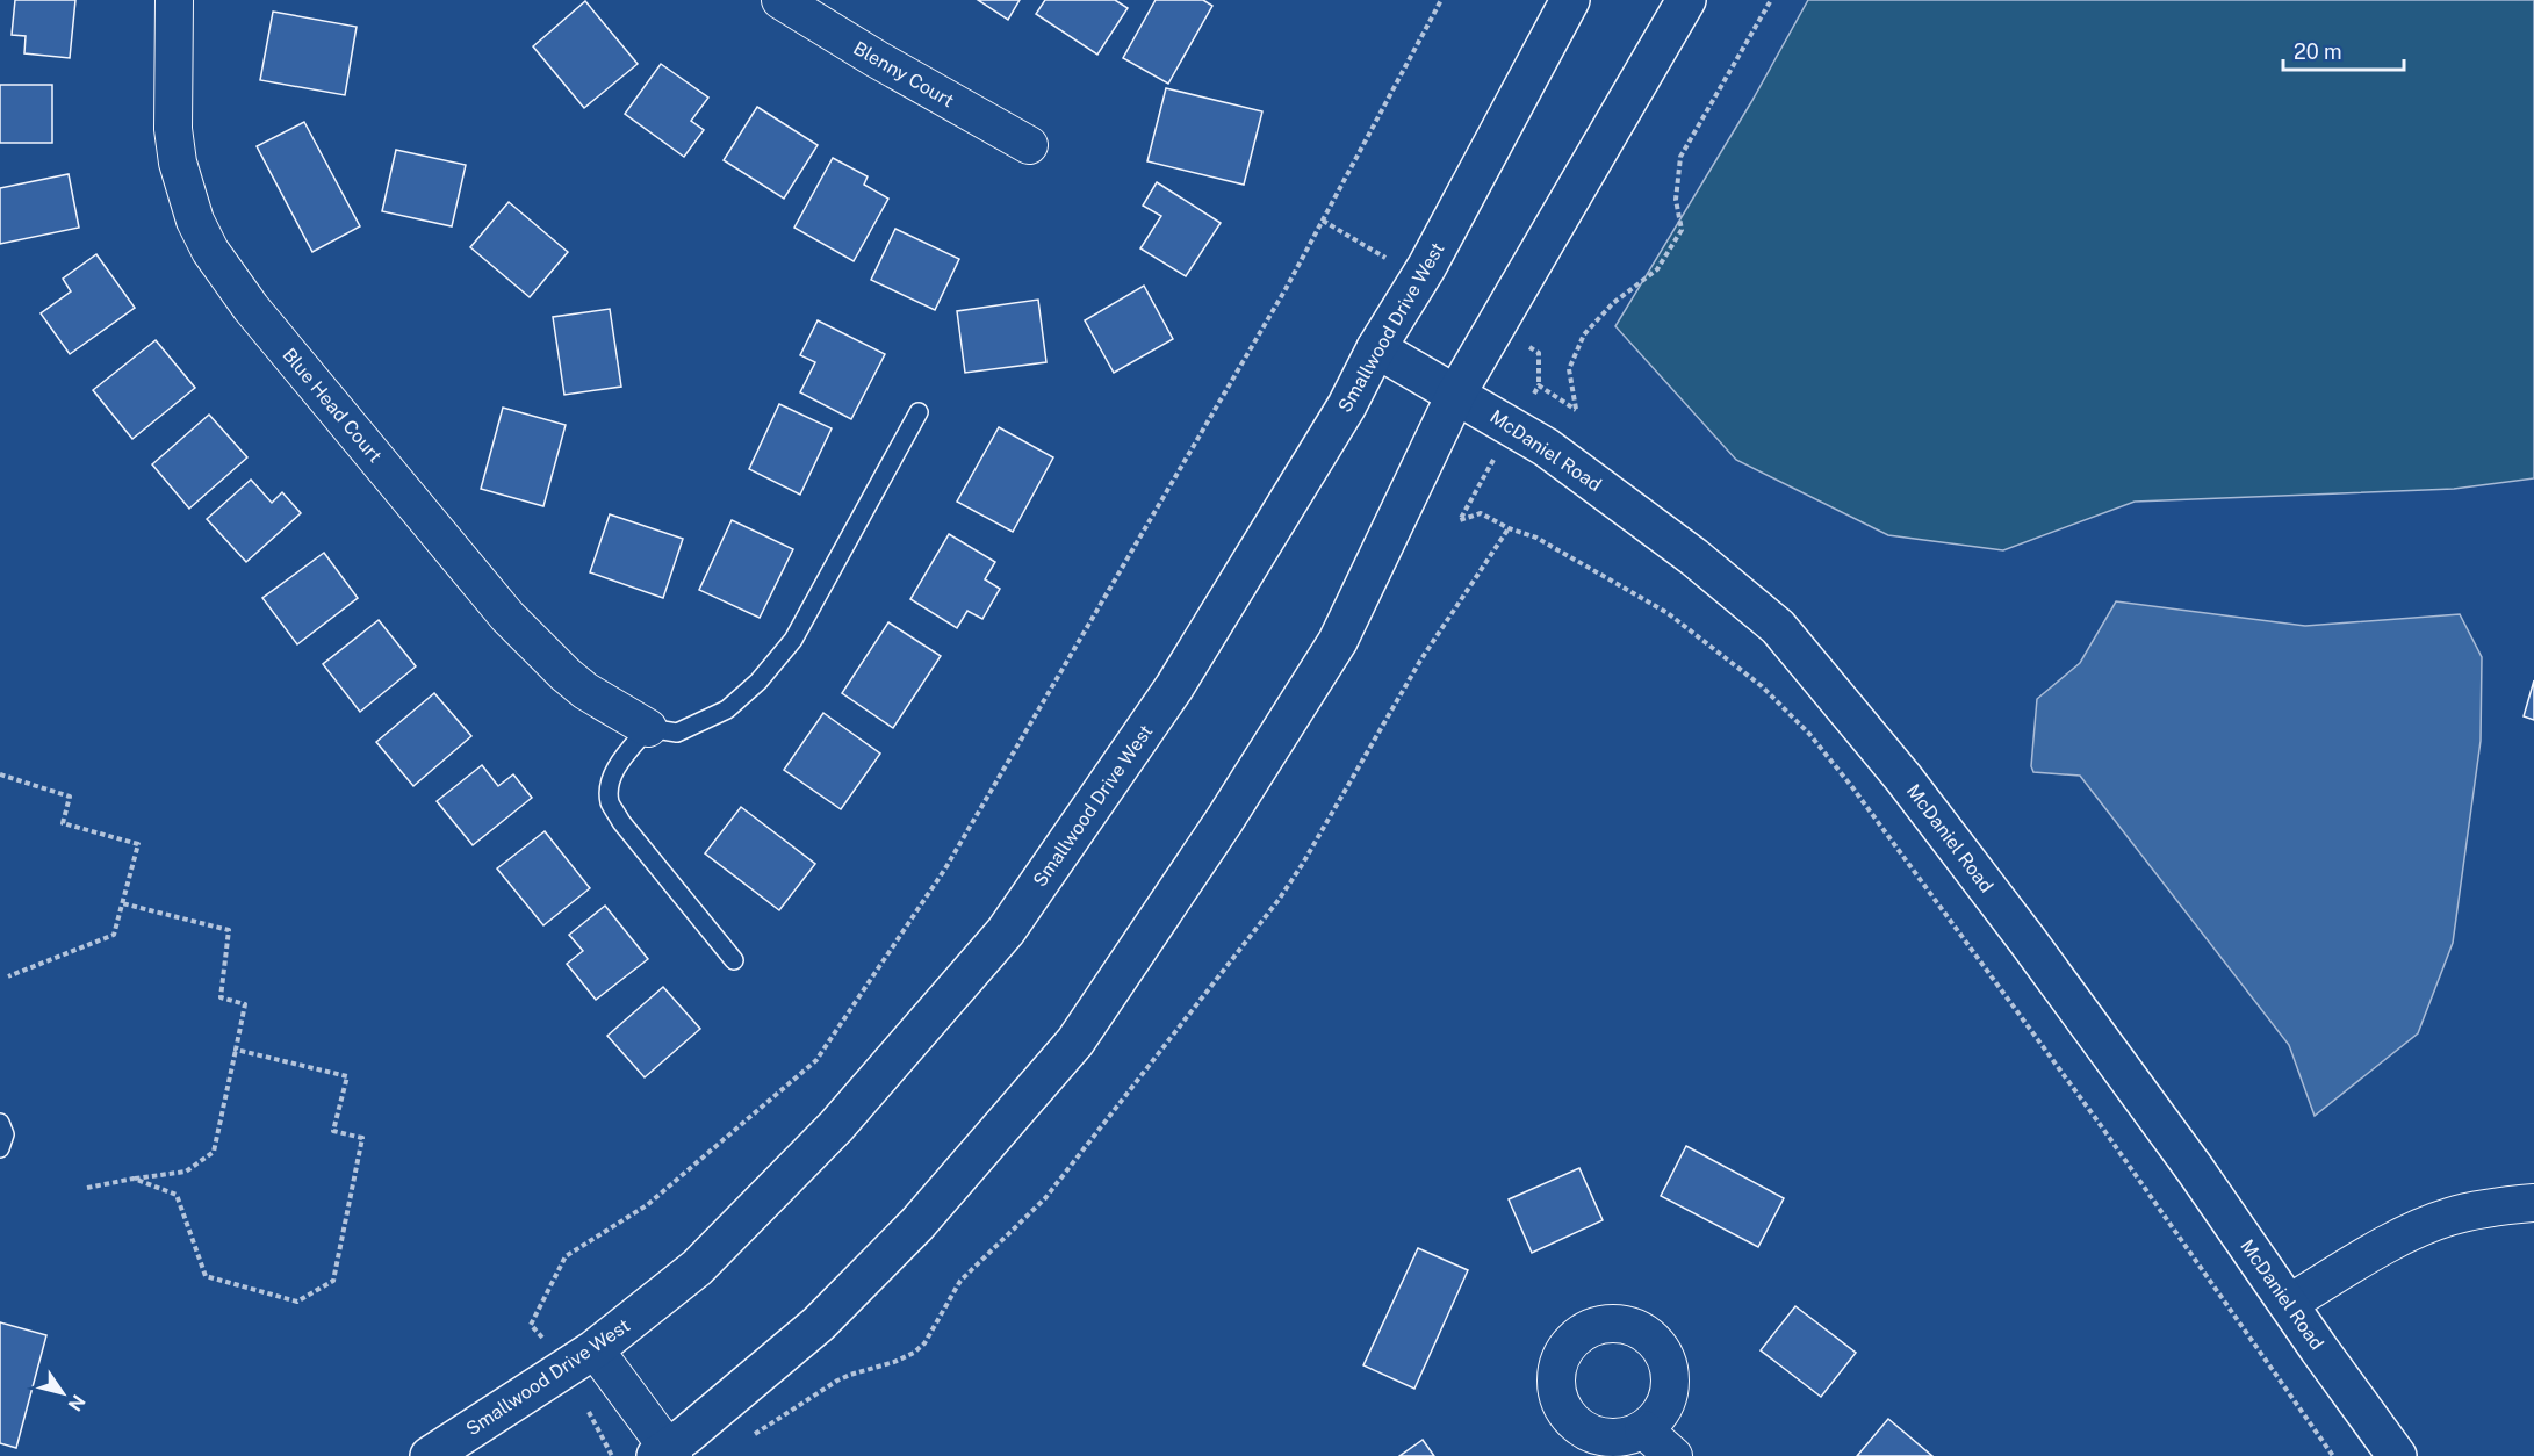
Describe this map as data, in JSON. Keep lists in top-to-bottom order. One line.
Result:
{"streets":{"main road":["Smallwood Drive West","McDaniel Road"],"street":["Blenny Court","Blue Head Court"]},"crossings":[["Smallwood Drive West","McDaniel Road"]],"scale_bar":"20 m","north":"bottom right"}
